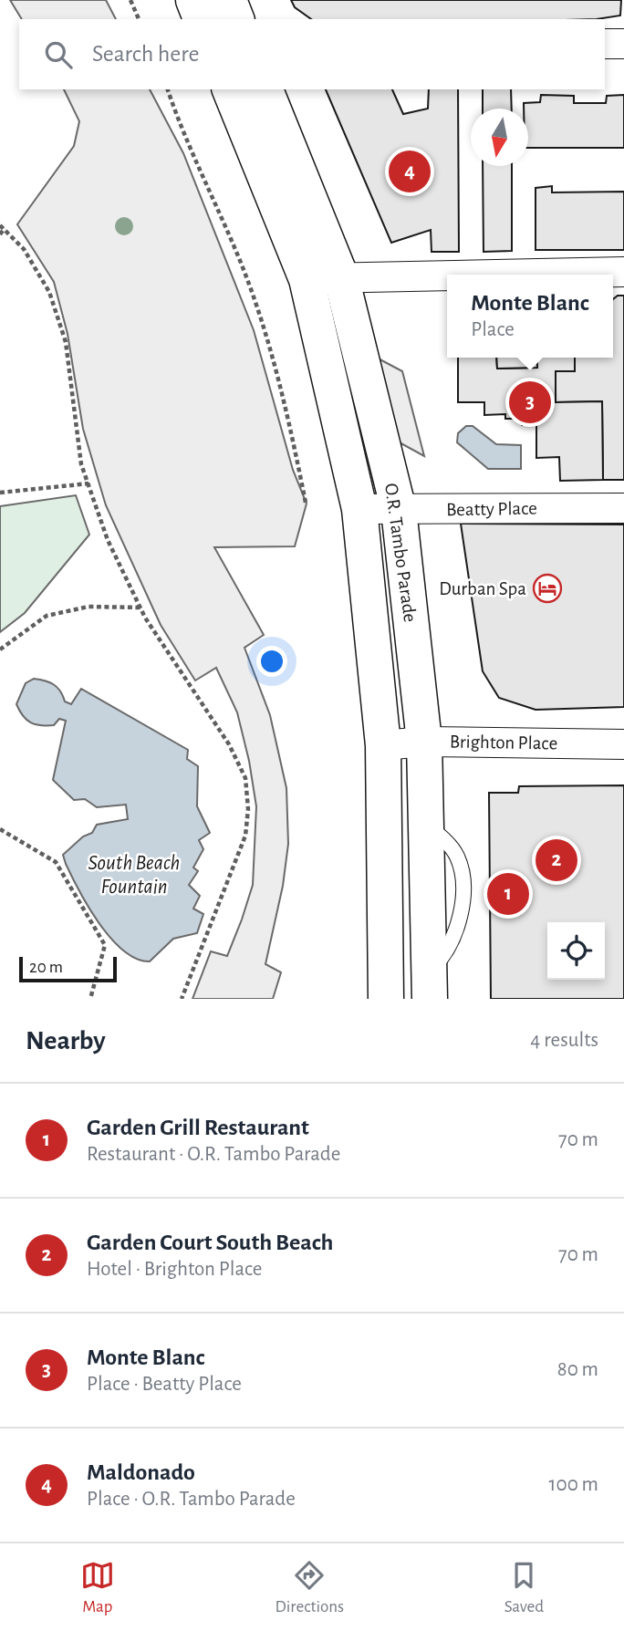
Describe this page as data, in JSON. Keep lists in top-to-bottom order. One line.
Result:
{"streets":{"main road":["O.R. Tambo Parade"],"street":["Beatty Place","Brighton Place"]},"crossings":[["Beatty Place","O.R. Tambo Parade"],["O.R. Tambo Parade","Brighton Place"]],"water":["South Beach Fountain"],"places":{"hotel":["Durban Spa"]},"scale_bar":"20 m","north":"bottom","page":{"search":"Search here","pins":["4","3","2","1"],"popup":["Monte Blanc","Place"],"scale":"20 m","heading":["Nearby","4 results"],"list":[{"mark":"1","name":"Garden Grill Restaurant","note":"Restaurant · O.R. Tambo Parade","value":"70 m"},{"mark":"2","name":"Garden Court South Beach","note":"Hotel · Brighton Place","value":"70 m"},{"mark":"3","name":"Monte Blanc","note":"Place · Beatty Place","value":"80 m"},{"mark":"4","name":"Maldonado","note":"Place · O.R. Tambo Parade","value":"100 m"}],"nav":["Map","Directions","Saved"]}}
